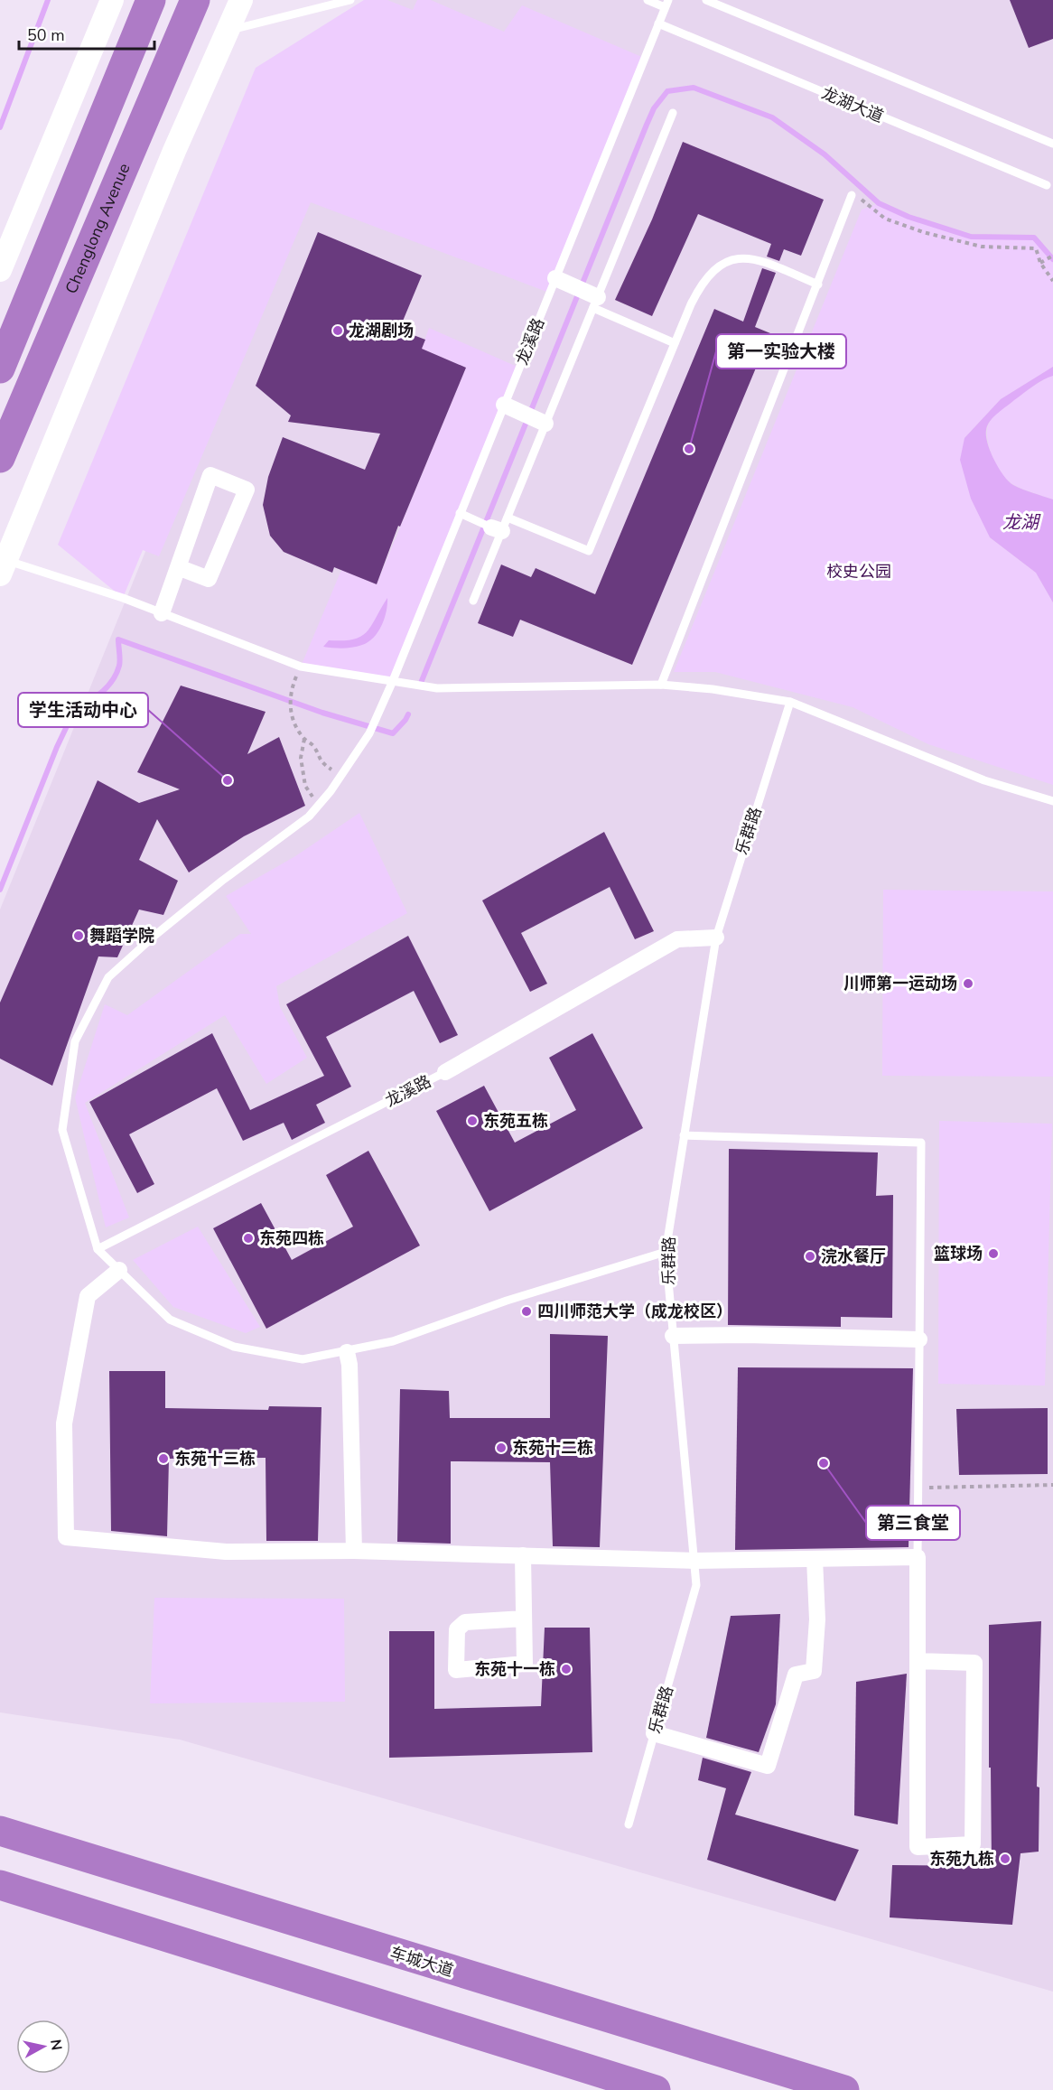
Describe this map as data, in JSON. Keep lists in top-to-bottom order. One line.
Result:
{"streets":{"highway":["Chenglong Avenue","车城大道"],"street":["龙溪路"],"lane":["龙湖大道","乐群路"]},"crossings":[["龙湖大道","龙溪路"],["龙溪路","乐群路"]],"water":["龙湖"],"parks":["校史公园"],"places":["龙湖剧场","第一实验大楼","学生活动中心","舞蹈学院","川师第一运动场","东苑五栋","东苑四栋","篮球场","浣水餐厅","四川师范大学（成龙校区）","东苑十二栋","东苑十三栋","第三食堂","东苑十一栋","东苑九栋"],"scale_bar":"50 m","north":"right"}
